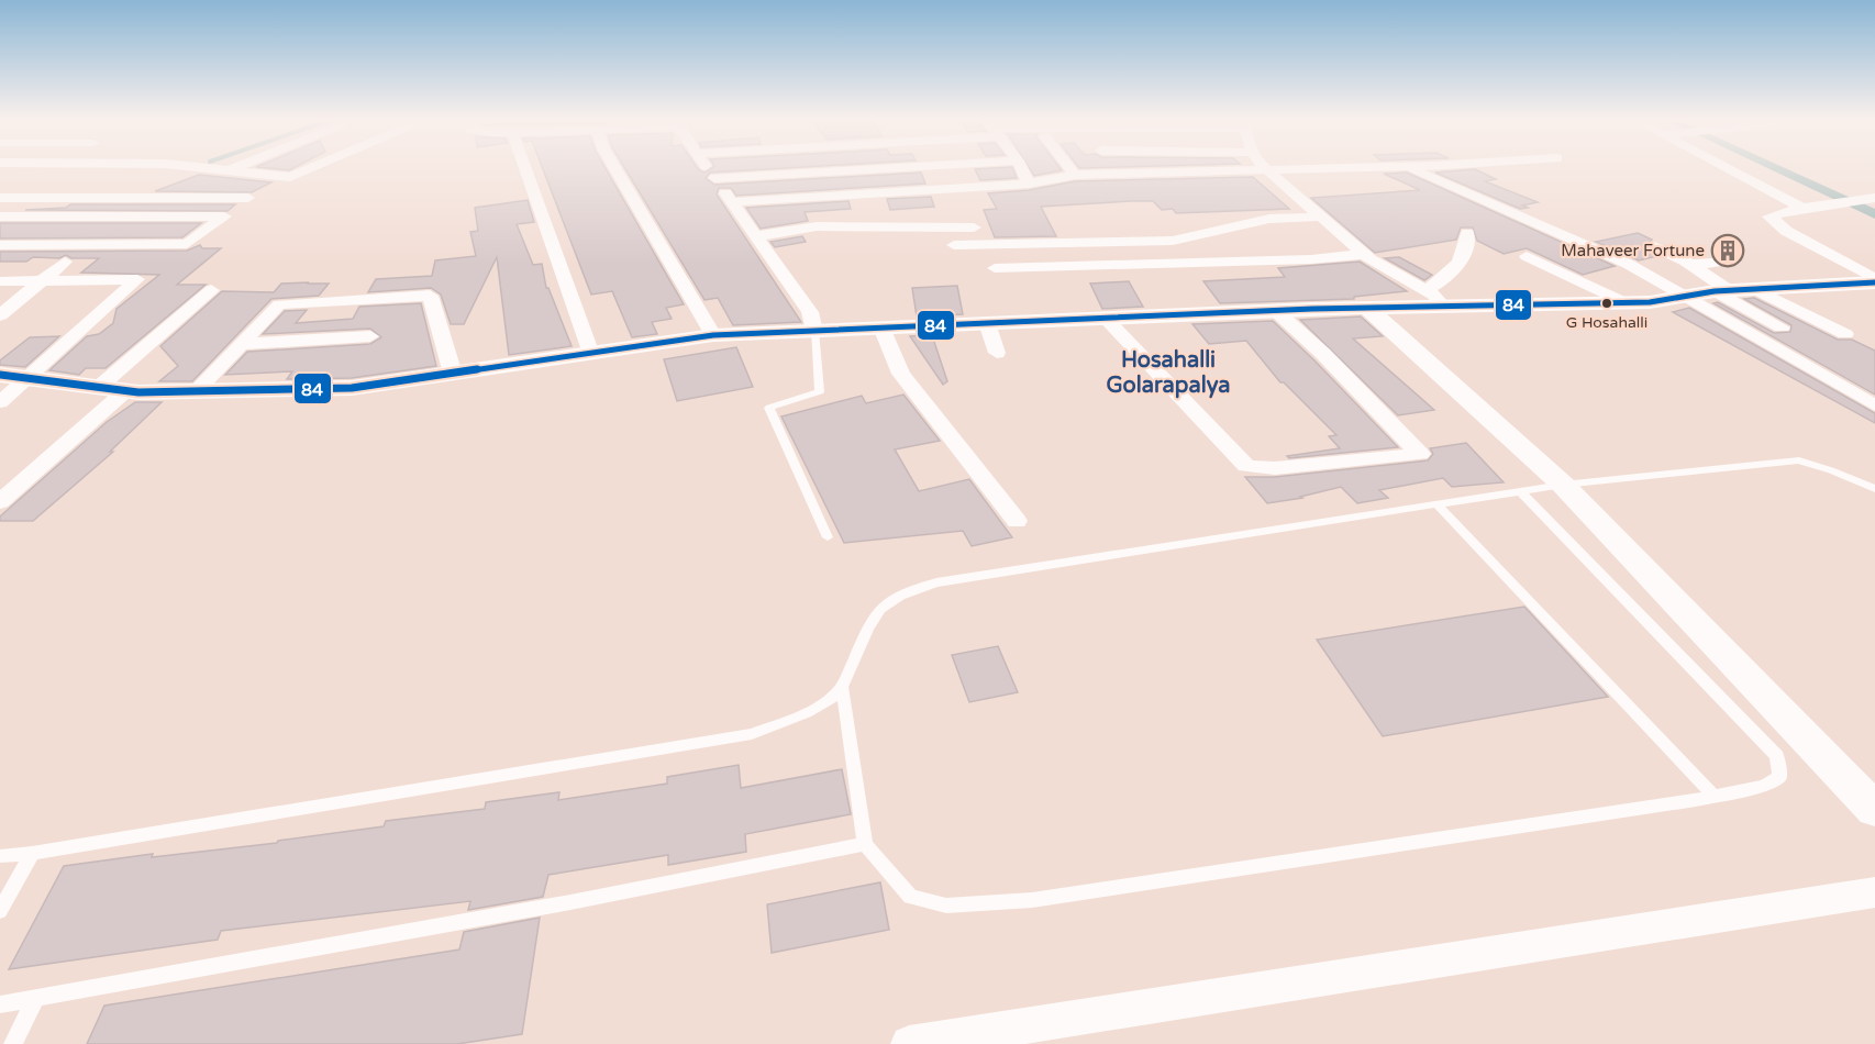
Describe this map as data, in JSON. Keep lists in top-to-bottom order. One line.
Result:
{"districts":["Hosahalli Golarapalya"],"places":{"building":["Mahaveer Fortune"],"other":["G Hosahalli"]},"lines":["transit line 84"]}
